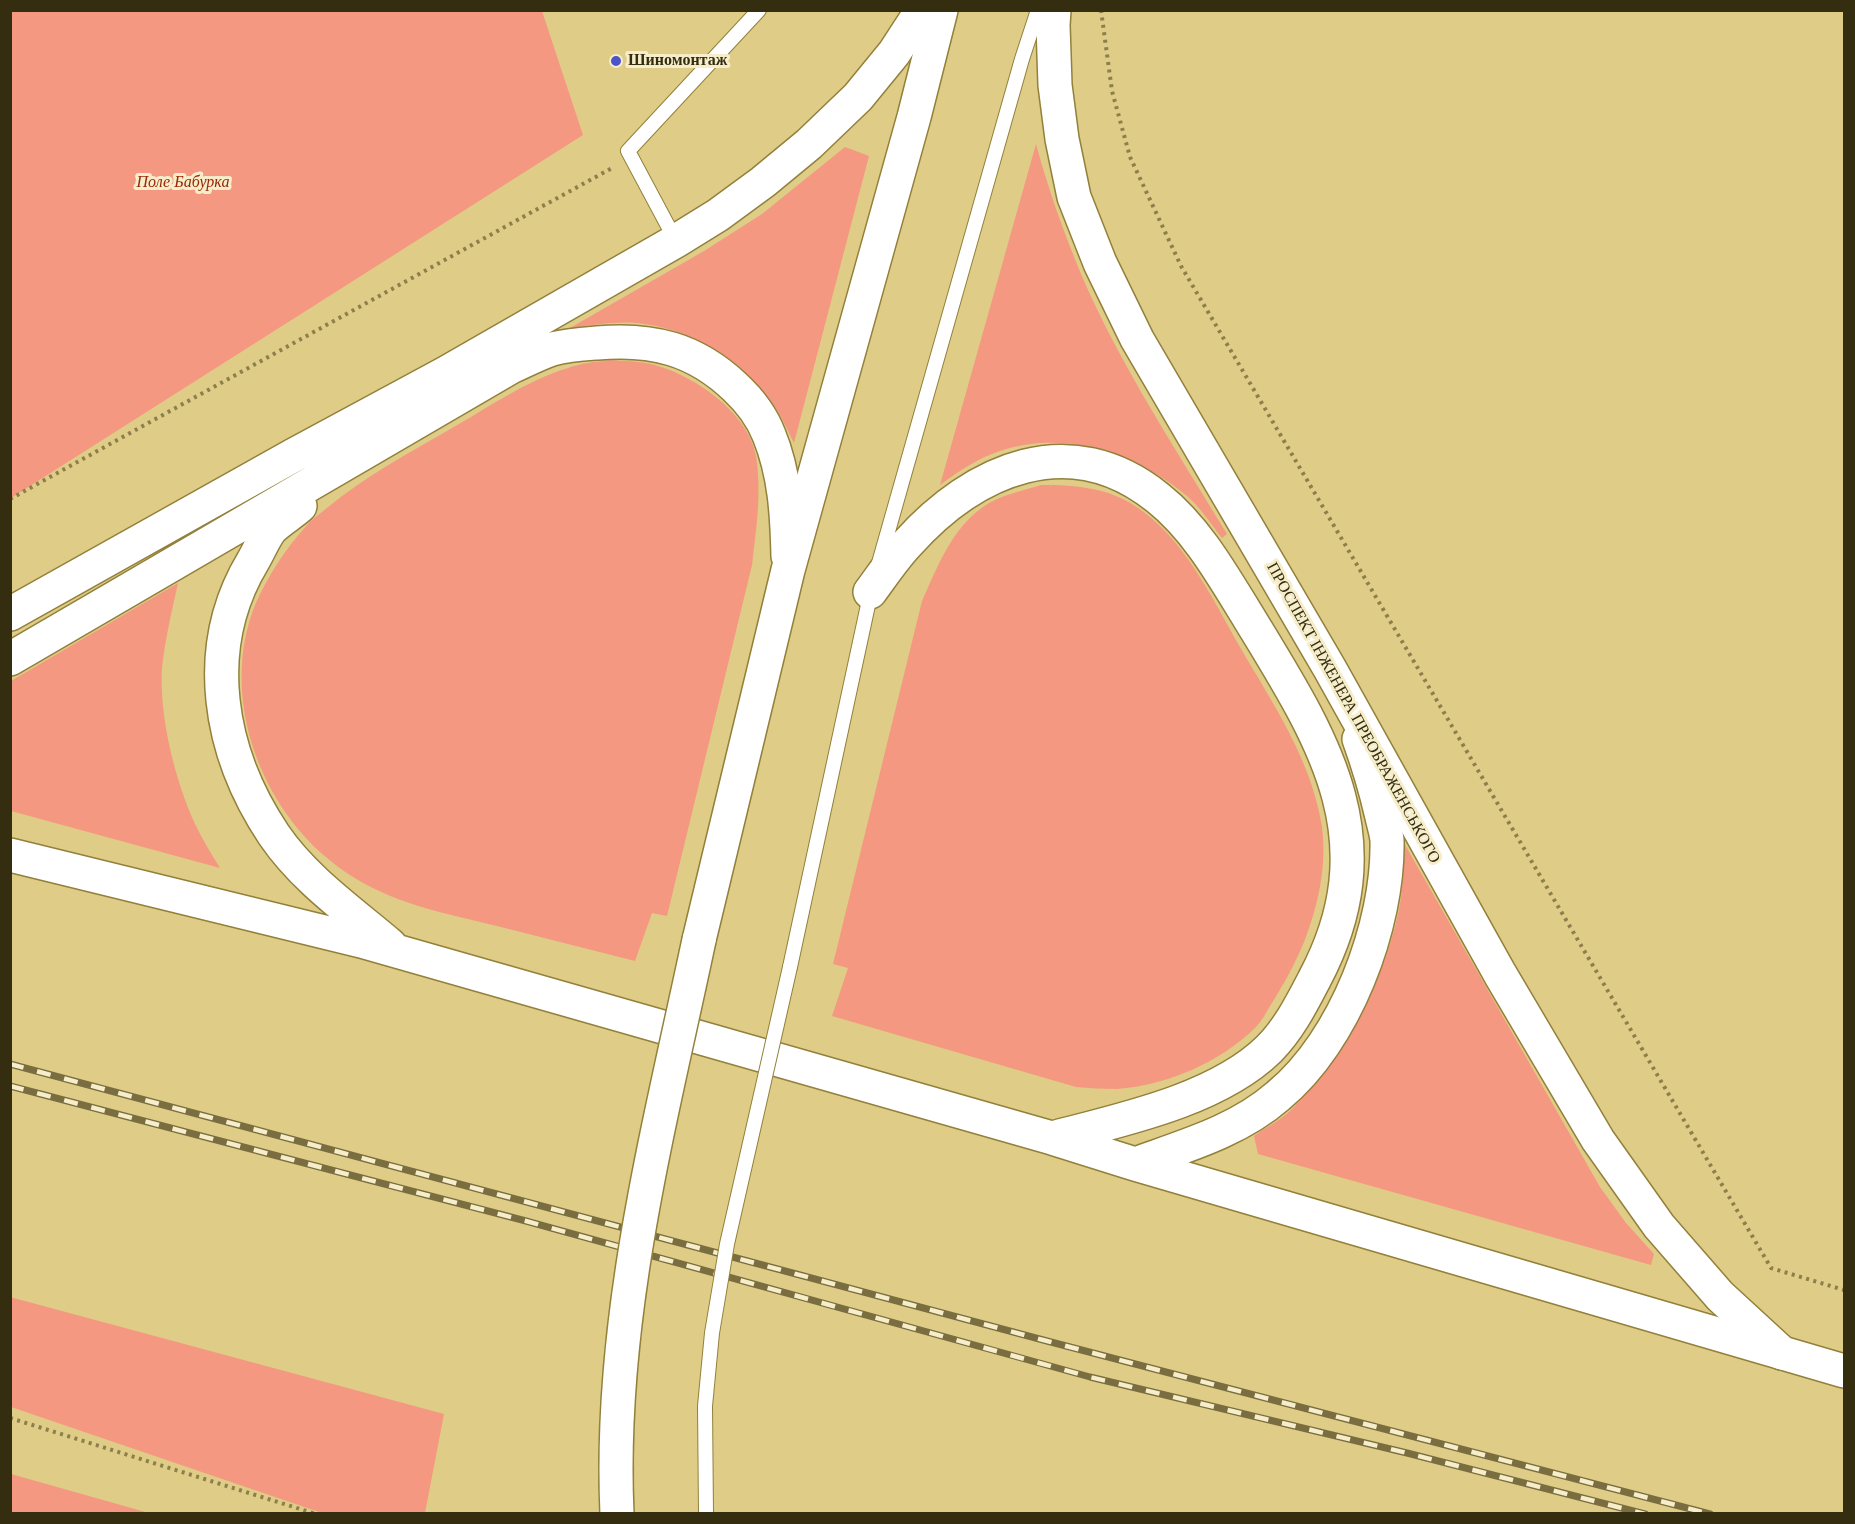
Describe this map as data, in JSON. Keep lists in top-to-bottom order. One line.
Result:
{"streets":{"main road":["ПРОСПЕКТ ІНЖЕНЕРА ПРЕОБРАЖЕНСЬКОГО"]},"parks":["Поле Бабурка"],"places":["Шиномонтаж"]}
